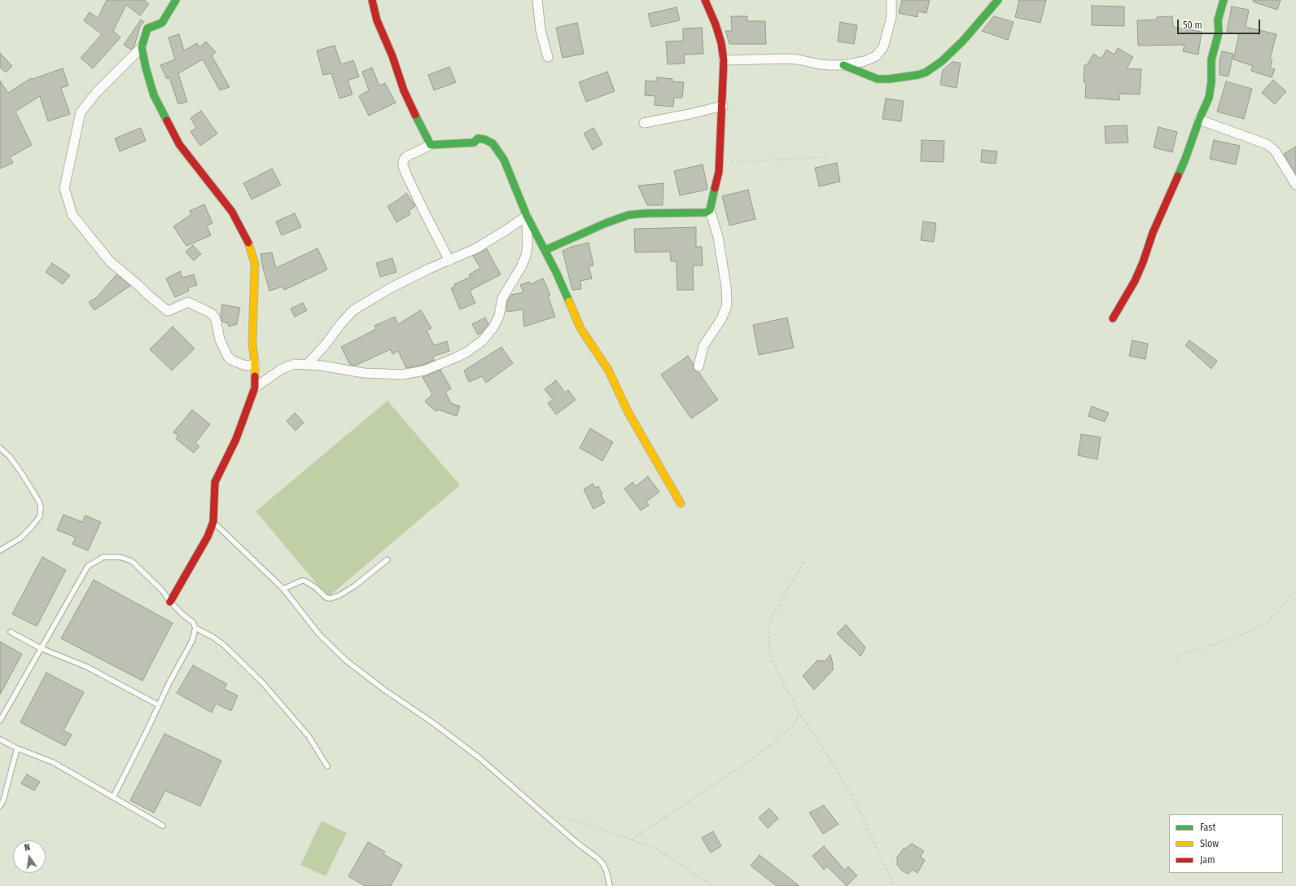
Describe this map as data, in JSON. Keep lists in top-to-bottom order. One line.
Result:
{"legend":["Fast","Slow","Jam"],"scale_bar":"50 m","north":"top"}
